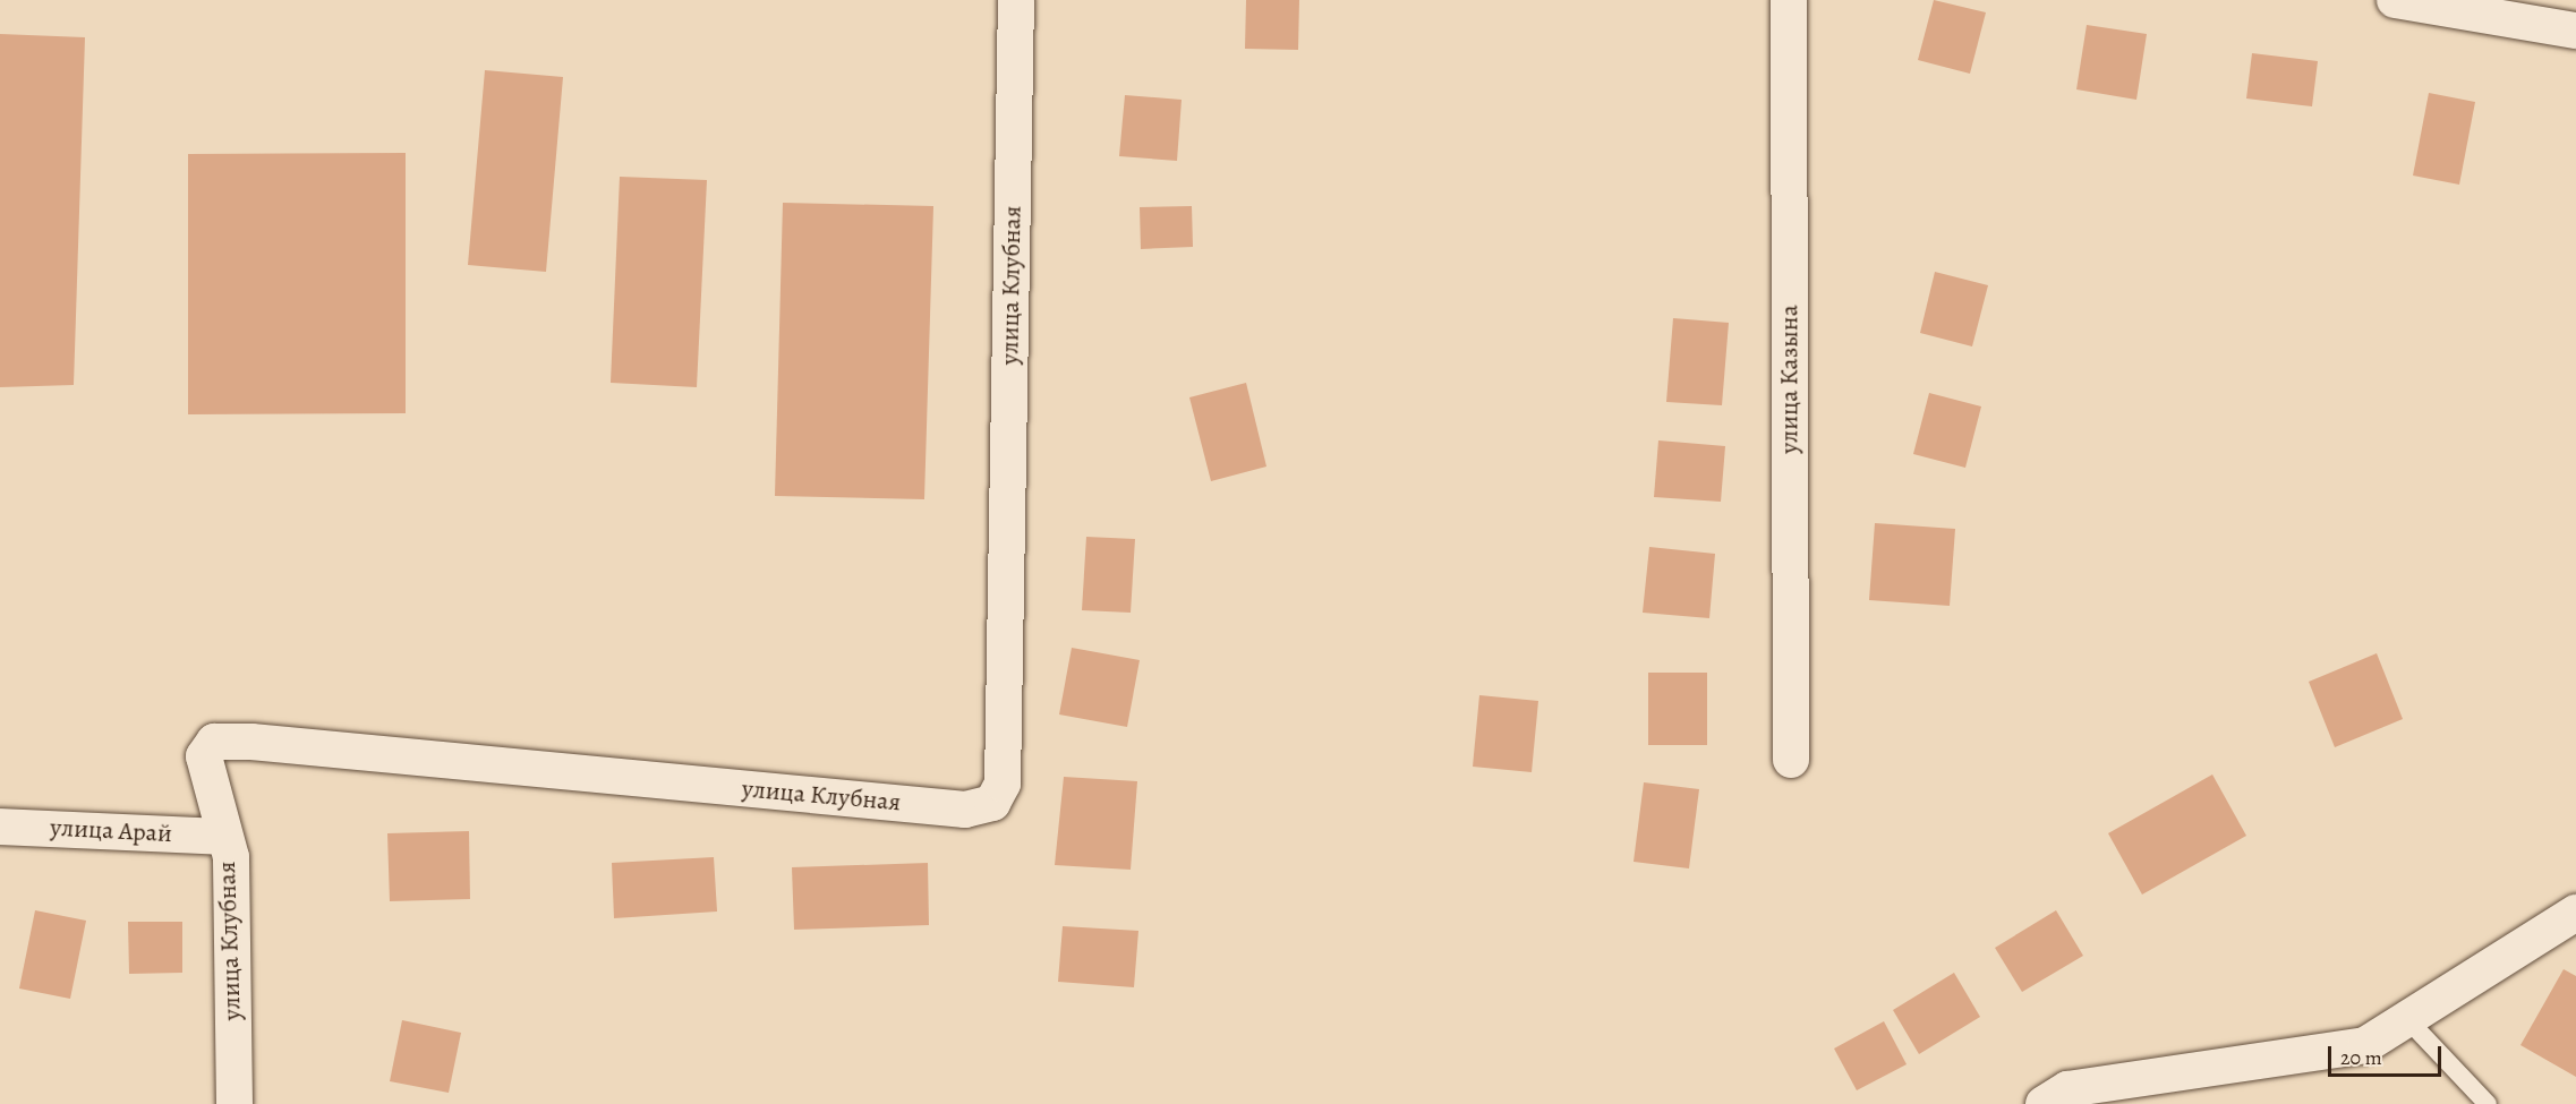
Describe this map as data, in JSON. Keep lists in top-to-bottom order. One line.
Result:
{"streets":{"street":["улица Клубная","улица Казына","улица Арай"]},"crossings":[["улица Клубная","улица Арай"]],"scale_bar":"20 m"}
